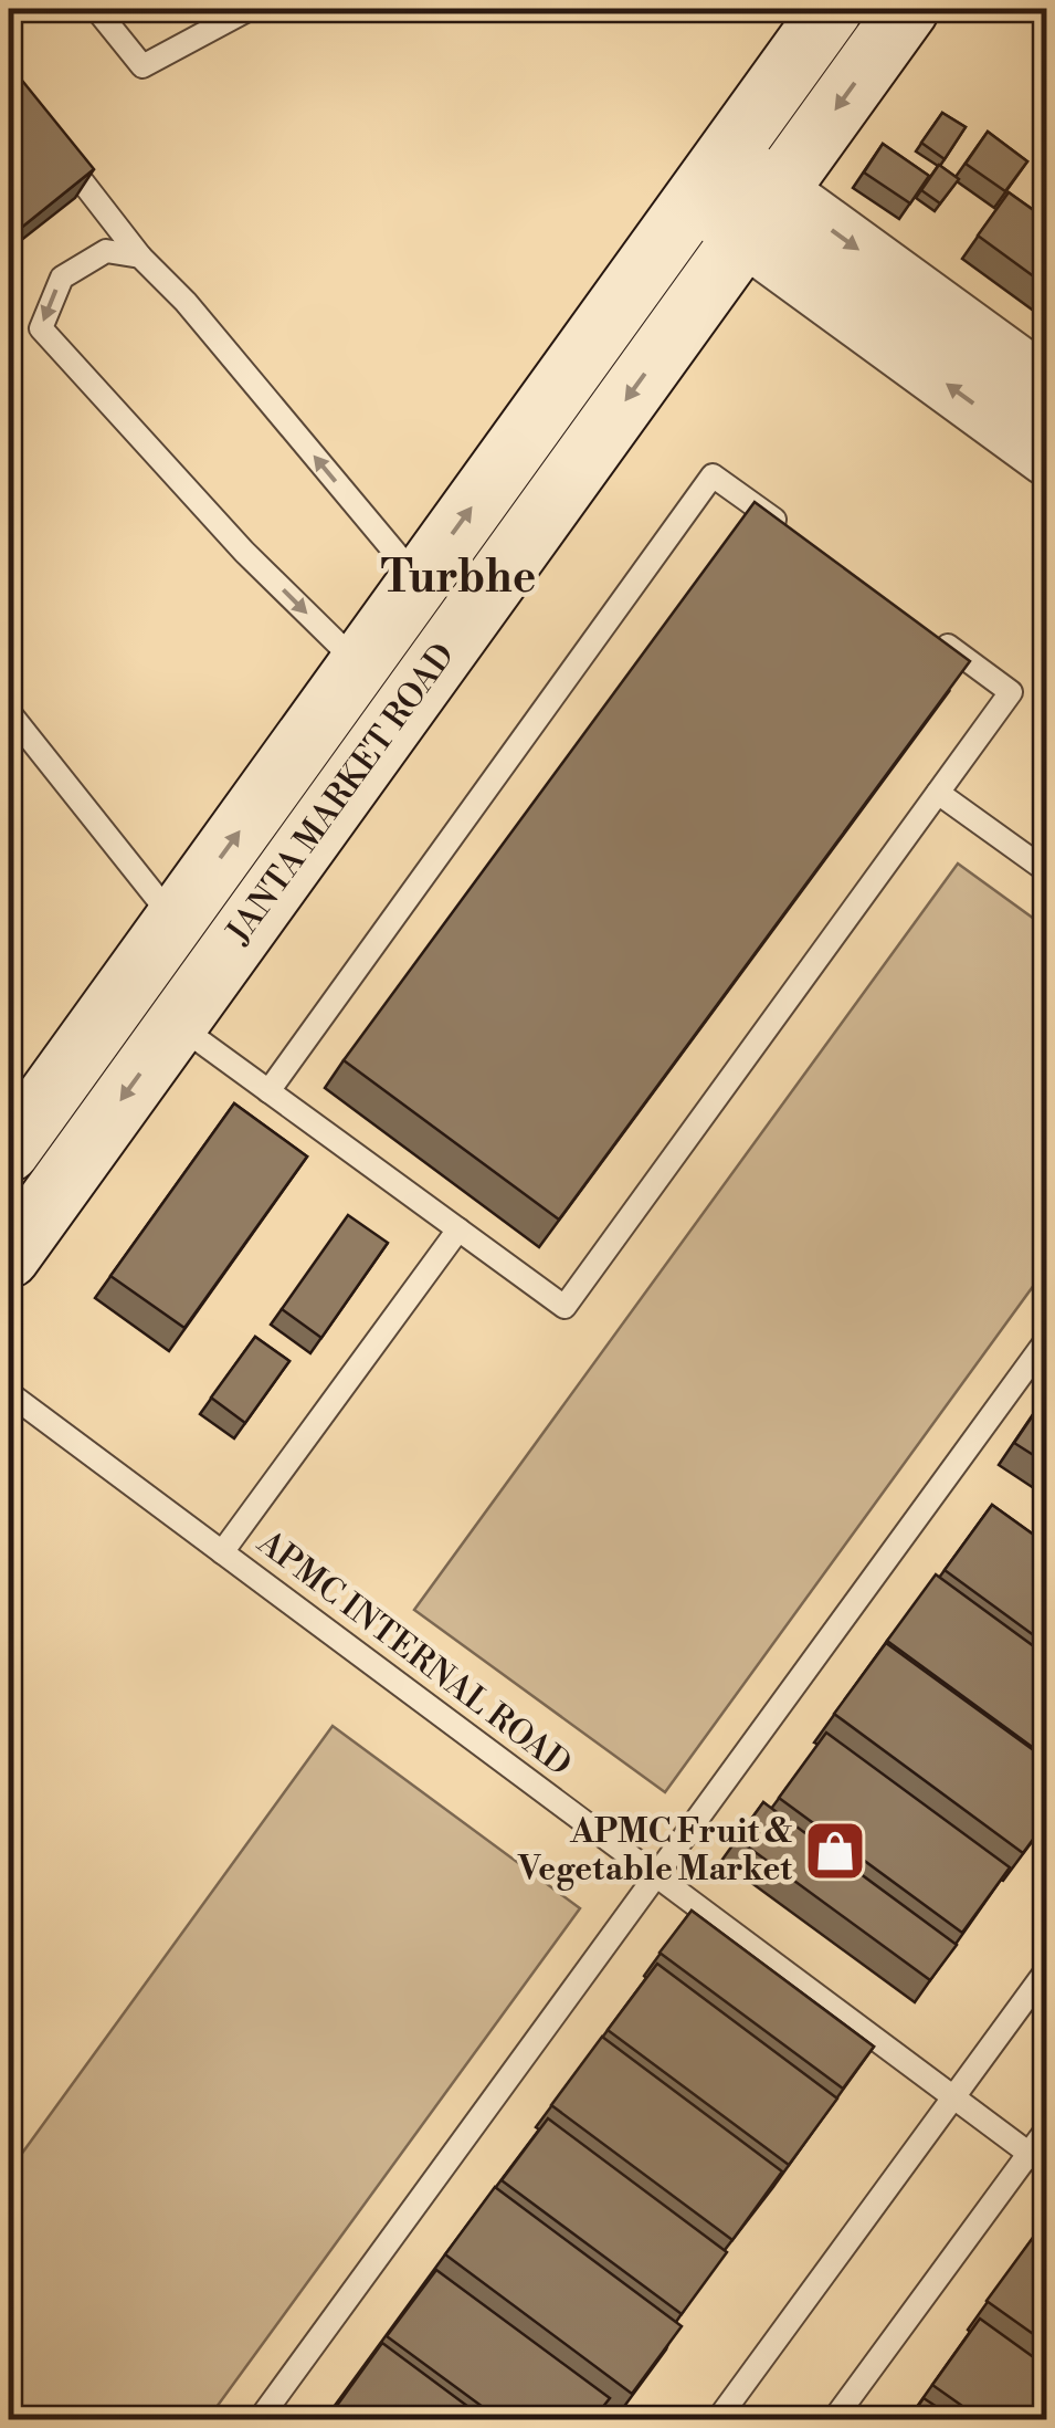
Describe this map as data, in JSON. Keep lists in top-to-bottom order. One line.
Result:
{"streets":{"main road":["JANTA MARKET ROAD"],"lane":["APMC INTERNAL ROAD"]},"districts":["Turbhe"],"places":{"shop":["APMC Fruit & Vegetable Market"]}}
